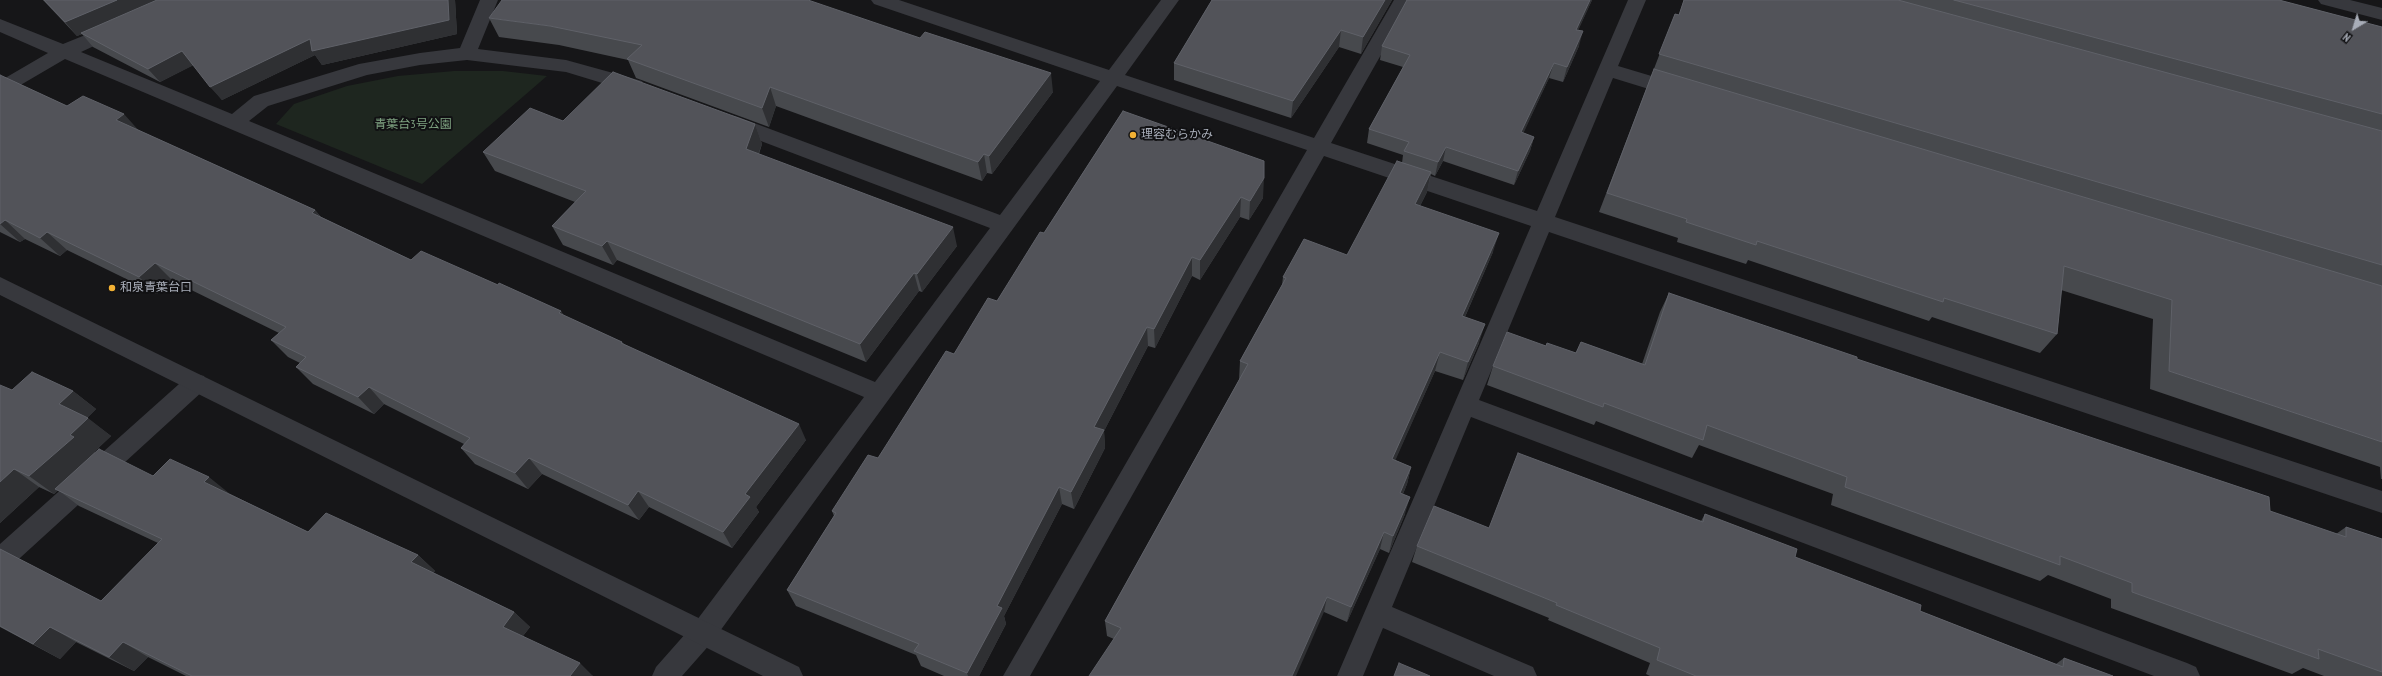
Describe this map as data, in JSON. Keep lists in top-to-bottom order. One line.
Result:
{"parks":["青葉台3号公園"],"places":["理容むらかみ","和泉青葉台口"],"north":"bottom left"}
